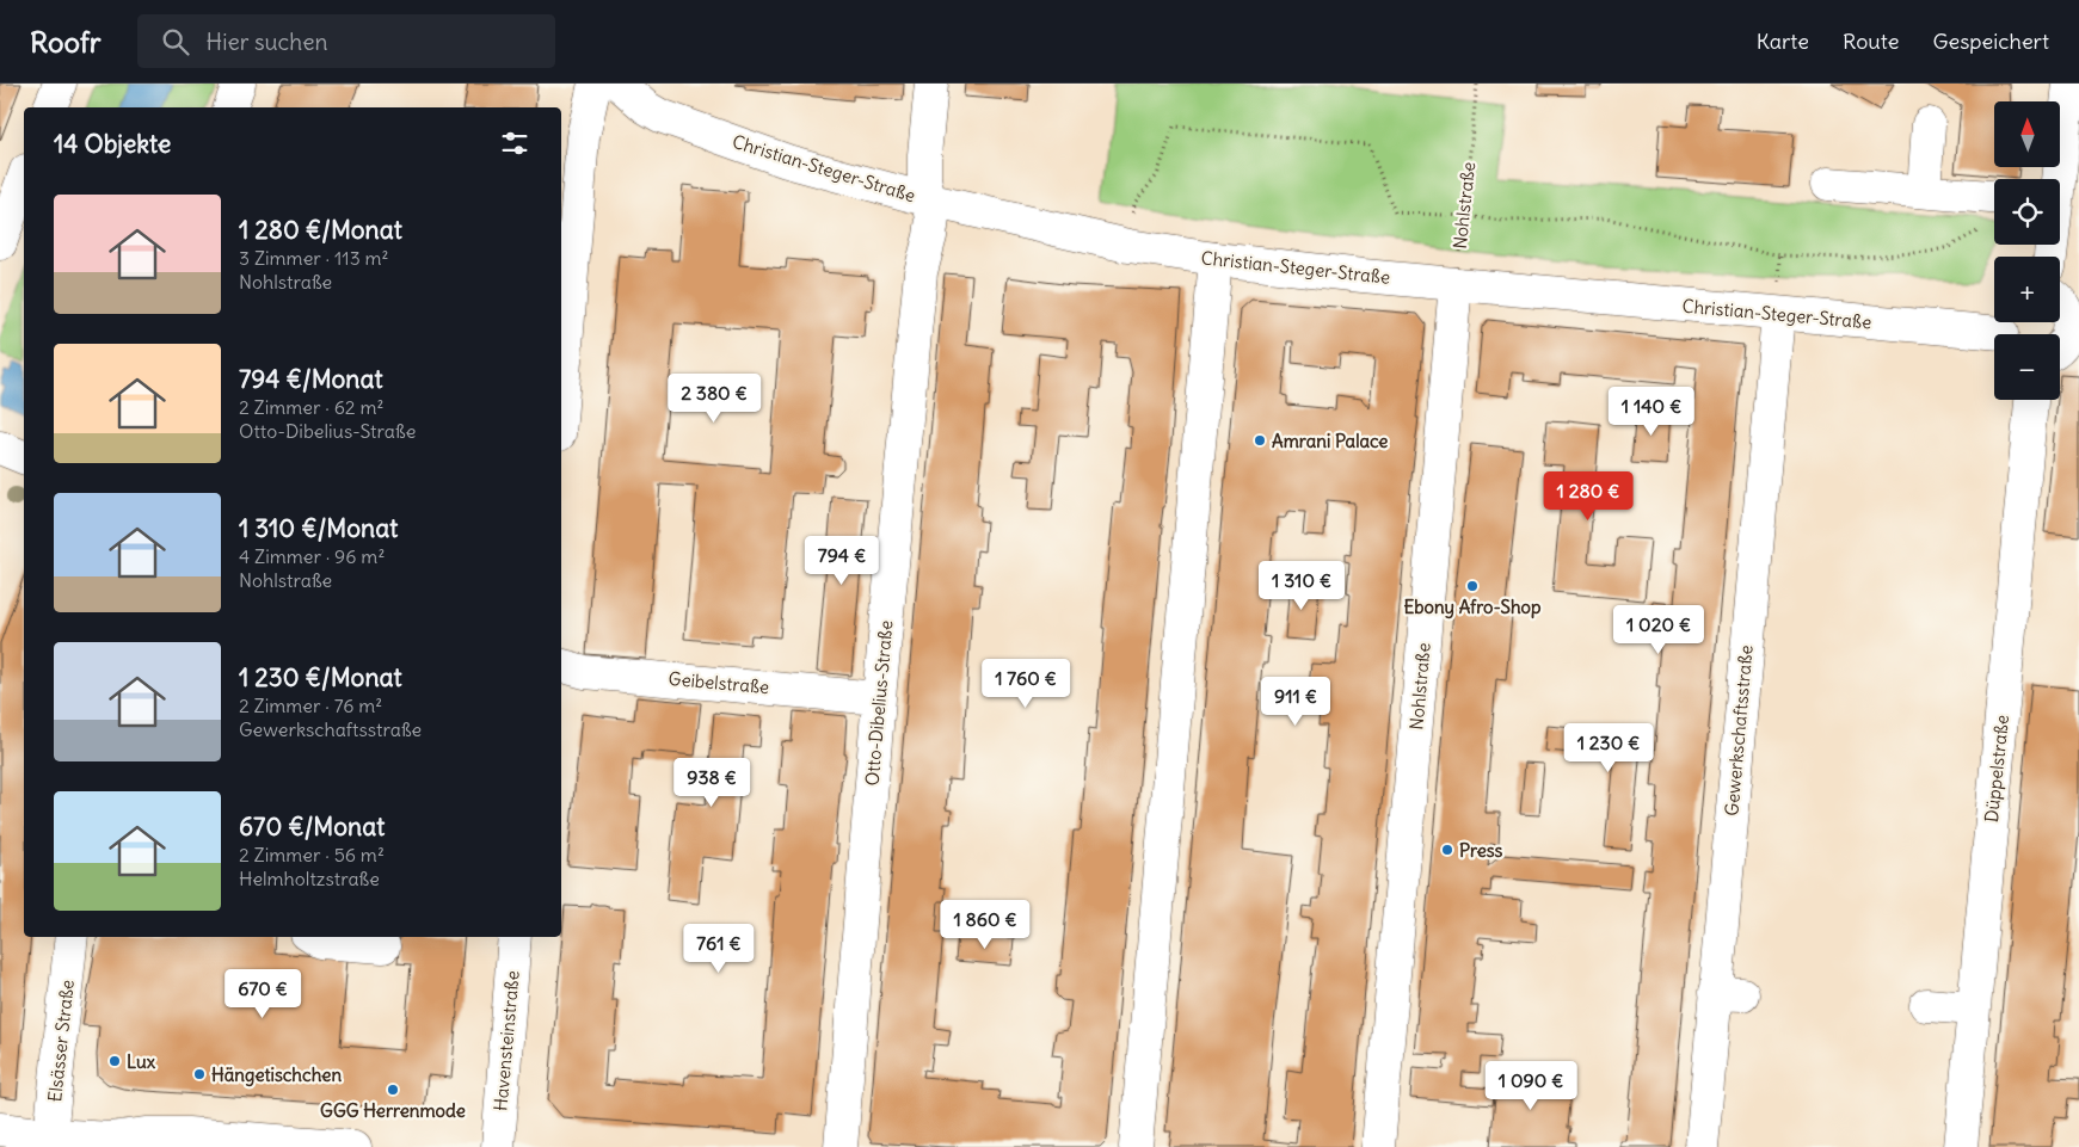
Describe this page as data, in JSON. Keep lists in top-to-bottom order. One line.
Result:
{"streets":{"street":["Christian-Steger-Straße","Nohlstraße","Geibelstraße","Otto-Dibelius-Straße","Gewerkschaftsstraße","Düppelstraße","Elsässer Straße","Havensteinstraße"]},"crossings":[["Christian-Steger-Straße","Nohlstraße"],["Christian-Steger-Straße","Otto-Dibelius-Straße"],["Christian-Steger-Straße","Gewerkschaftsstraße"],["Geibelstraße","Otto-Dibelius-Straße"]],"places":["Amrani Palace","Ebony Afro-Shop","Press","Lux","Hängetischchen","GGG Herrenmode"],"north":"top","page":{"header":"Roofr","search":"Hier suchen","nav":["Karte","Route","Gespeichert"],"map_buttons":["+","−"],"heading":"14 Objekte","list":[{"name":"1 280 €/Monat","note":"3 Zimmer · 113 m² · Nohlstraße"},{"name":"794 €/Monat","note":"2 Zimmer · 62 m² · Otto-Dibelius-Straße"},{"name":"1 310 €/Monat","note":"4 Zimmer · 96 m² · Nohlstraße"},{"name":"1 230 €/Monat","note":"2 Zimmer · 76 m² · Gewerkschaftsstraße"},{"name":"670 €/Monat","note":"2 Zimmer · 56 m² · Helmholtzstraße"}],"price":["2 380 €","1 140 €","1 280 €","794 €","1 310 €","1 020 €","1 760 €","911 €","1 230 €","938 €","1 860 €","761 €","670 €","1 090 €"]}}
